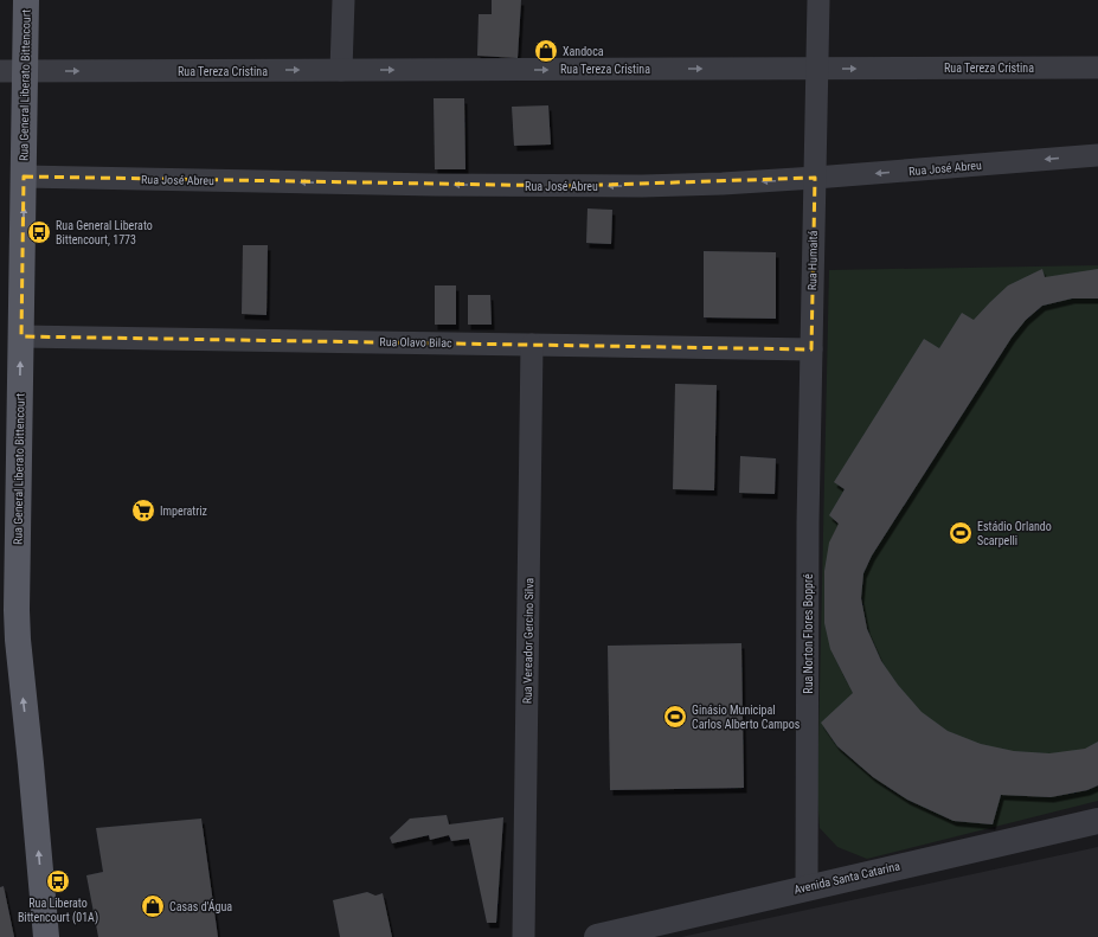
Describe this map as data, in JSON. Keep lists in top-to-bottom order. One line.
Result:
{"streets":{"main road":["Rua General Liberato Bittencourt"],"street":["Rua Tereza Cristina","Rua José Abreu","Rua Humaitá","Rua Olavo Bilac","Rua Norton Flores Boppré","Rua Vereador Gercino Silva","Avenida Santa Catarina"]},"crossings":[["Rua Tereza Cristina","Rua General Liberato Bittencourt"],["Rua Tereza Cristina","Rua Humaitá"],["Rua General Liberato Bittencourt","Rua José Abreu"],["Rua General Liberato Bittencourt","Rua Olavo Bilac"],["Rua José Abreu","Rua Humaitá"],["Rua Humaitá","Rua Olavo Bilac"],["Rua Humaitá","Rua Norton Flores Boppré"],["Rua Olavo Bilac","Rua Vereador Gercino Silva"],["Rua Norton Flores Boppré","Avenida Santa Catarina"]],"one_way":["Rua Tereza Cristina","Rua General Liberato Bittencourt","Rua José Abreu"],"places":{"shop":["Xandoca","Casas d'Água"],"bus stop":["Rua General Liberato Bittencourt, 1773","Rua Liberato Bittencourt (01A)"],"supermarket":["Imperatriz"],"sports":["Estádio Orlando Scarpelli","Ginásio Municipal Carlos Alberto Campos"]}}
